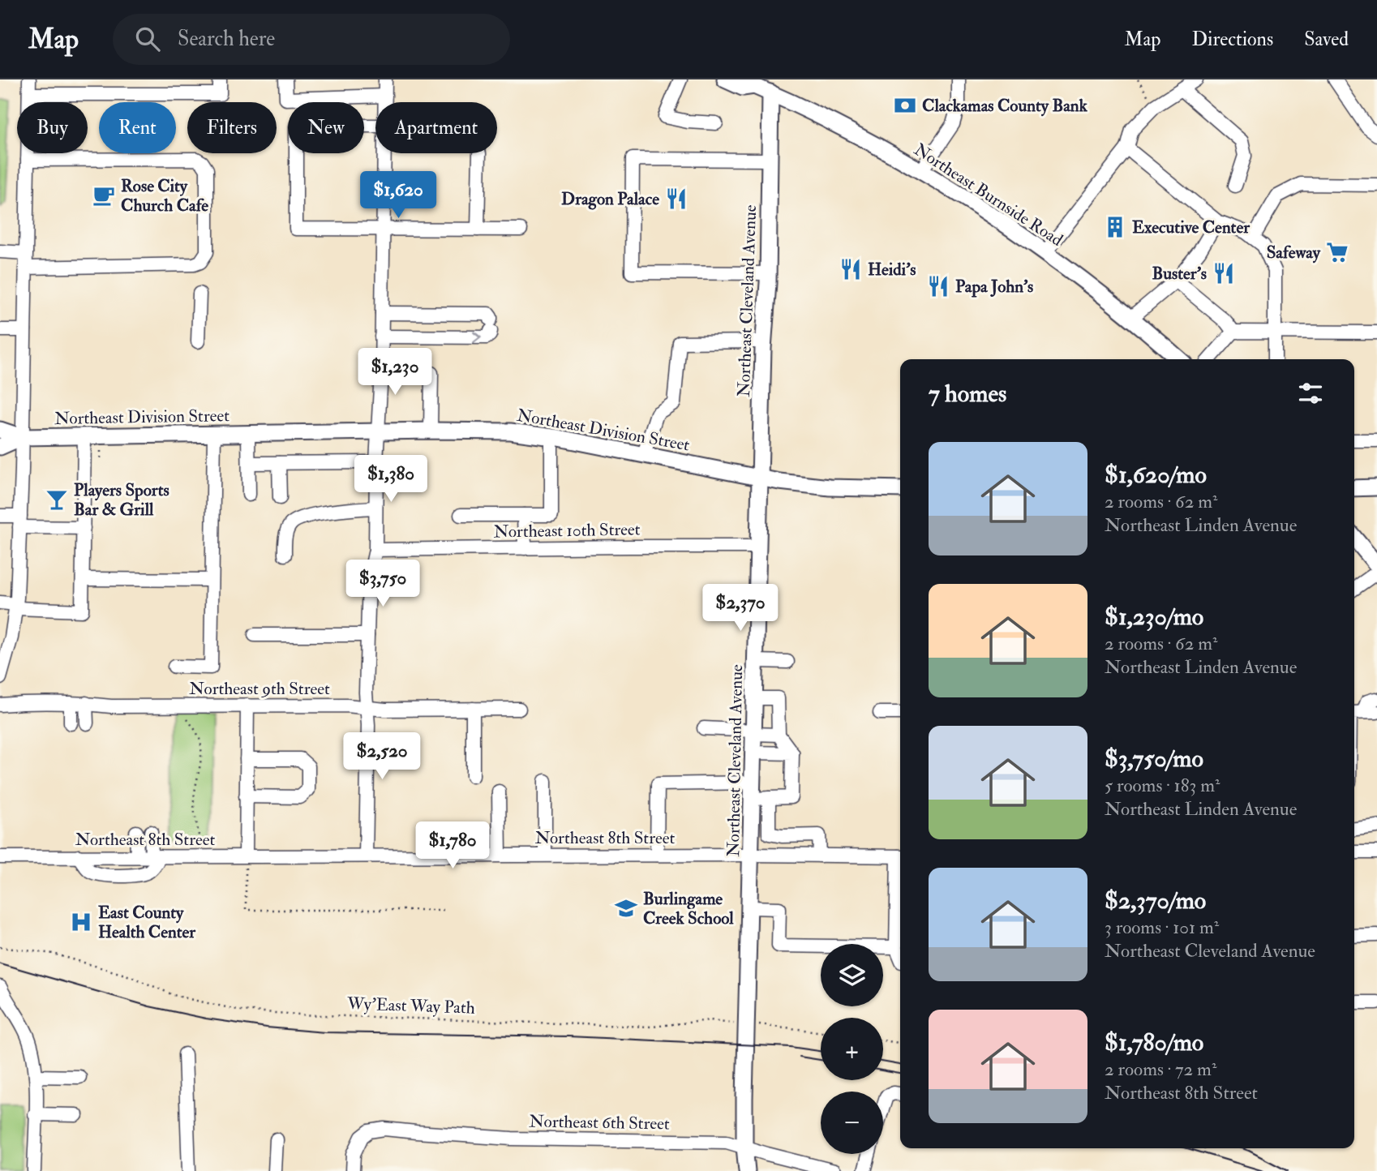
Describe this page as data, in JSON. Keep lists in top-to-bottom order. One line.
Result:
{"streets":{"main road":["Northeast Burnside Road","Northeast Cleveland Avenue","Northeast Division Street"],"street":["Northeast 10th Street","Northeast 9th Street","Northeast 8th Street","Northeast 6th Street"],"path":["Wy'East Way Path"]},"crossings":[["Northeast Burnside Road","Northeast Cleveland Avenue"],["Northeast Cleveland Avenue","Northeast Division Street"],["Northeast Cleveland Avenue","Northeast 10th Street"],["Northeast Cleveland Avenue","Northeast 8th Street"],["Northeast Cleveland Avenue","Wy'East Way Path"],["Northeast Cleveland Avenue","Northeast 6th Street"]],"places":{"bank":["Clackamas County Bank"],"cafe":["Rose City Church Cafe"],"restaurant":["Dragon Palace","Heidi's","Buster's","Papa John's"],"building":["Executive Center"],"supermarket":["Safeway"],"bar":["Players Sports Bar & Grill"],"school or university":["Burlingame Creek School"],"hospital":["East County Health Center"]},"page":{"header":"Map","search":"Search here","nav":["Map","Directions","Saved"],"chip":["Buy","Rent","Filters","New","Apartment"],"price":["$1,620","$1,230","$1,380","$3,750","$2,370","$2,520","$1,780"],"heading":"7 homes","list":[{"name":"$1,620/mo","note":"2 rooms · 62 m² · Northeast Linden Avenue"},{"name":"$1,230/mo","note":"2 rooms · 62 m² · Northeast Linden Avenue"},{"name":"$3,750/mo","note":"5 rooms · 183 m² · Northeast Linden Avenue"},{"name":"$2,370/mo","note":"3 rooms · 101 m² · Northeast Cleveland Avenue"},{"name":"$1,780/mo","note":"2 rooms · 72 m² · Northeast 8th Street"}],"map_buttons":["+","−"]}}
